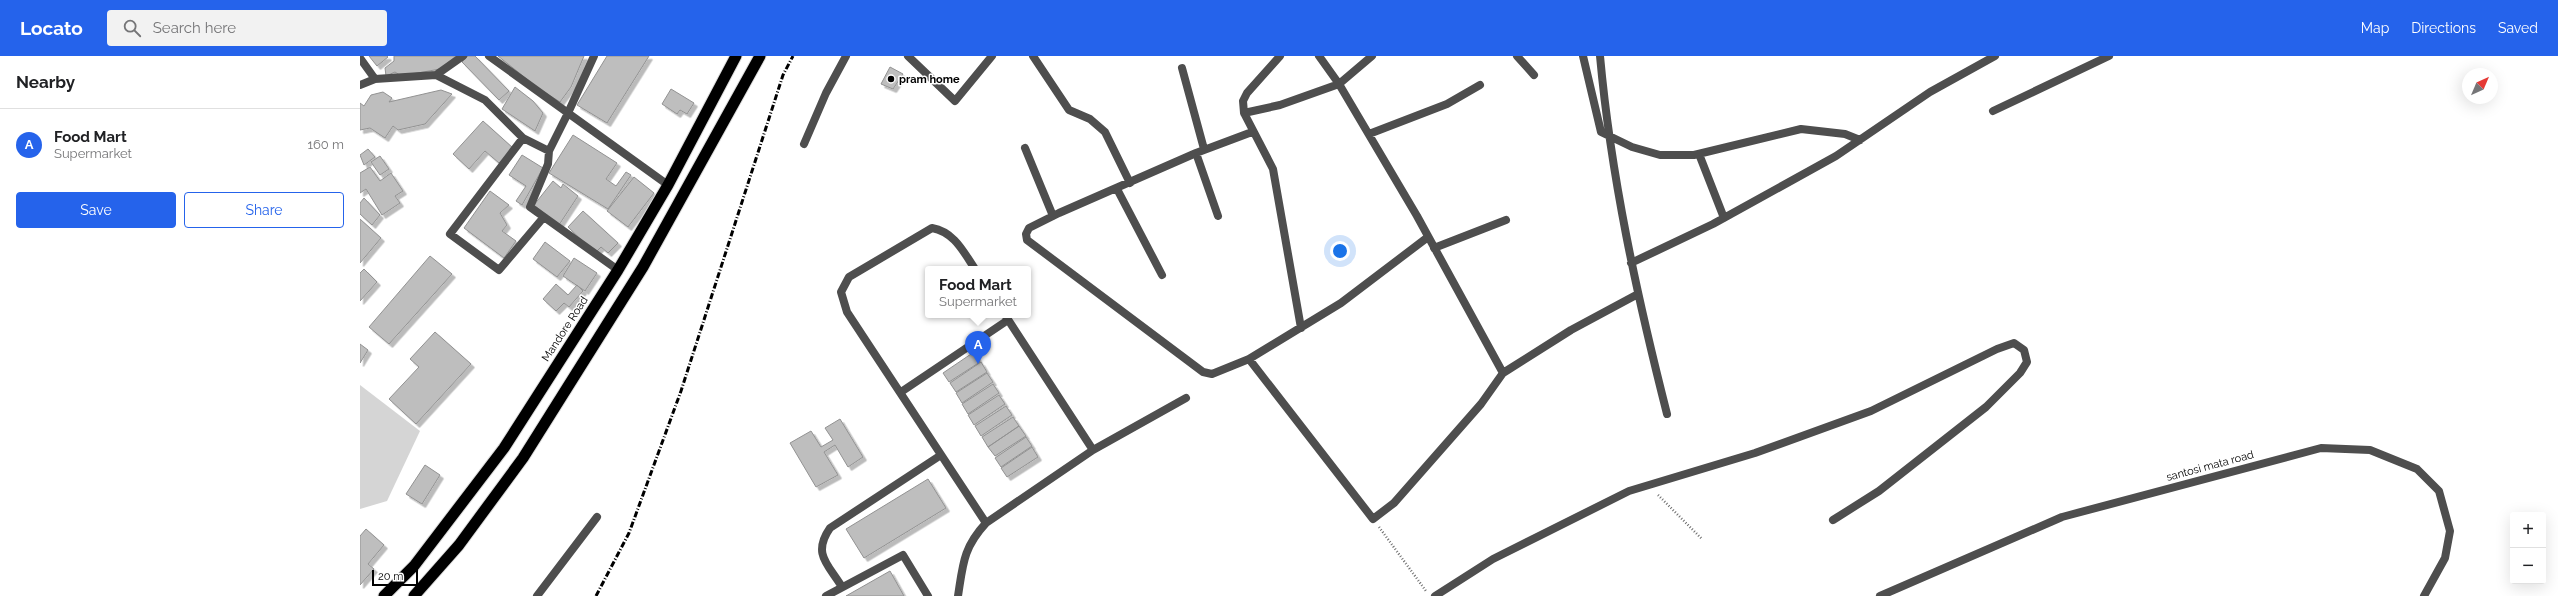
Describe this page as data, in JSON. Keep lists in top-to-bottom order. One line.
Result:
{"streets":{"highway":["Mandore Road"],"street":["santosi mata road"]},"places":["pram home"],"scale_bar":"20 m","north":"top right","page":{"header":"Locato","search":"Search here","nav":["Map","Directions","Saved"],"heading":"Nearby","list":[{"mark":"A","name":"Food Mart","note":"Supermarket","value":"160 m"}],"buttons":["Save","Share"],"popup":["Food Mart","Supermarket"],"pins":"A","map_buttons":["+","−"],"scale":"20 m"}}
